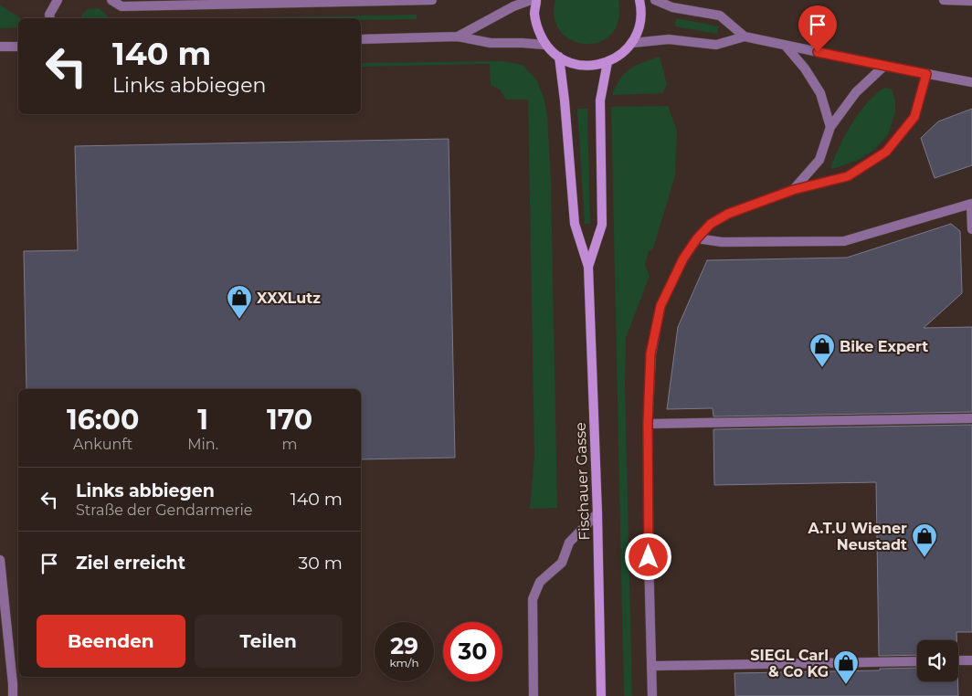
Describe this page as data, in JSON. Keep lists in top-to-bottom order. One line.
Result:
{"streets":{"main road":["Fischauer Gasse"]},"places":{"shop":["XXXLutz","Bike Expert","A.T.U Wiener Neustadt","SIEGL Carl & Co KG"]},"page":{"turn":["140 m","Links abbiegen"],"eta":["16:00","Ankunft","1","Min.","170","m"],"list":[{"name":"Links abbiegen","note":"Straße der Gendarmerie","value":"140 m"},{"name":"Ziel erreicht","value":"30 m"}],"buttons":["Beenden","Teilen"],"speed":"29 km/h","limit":"30"}}
